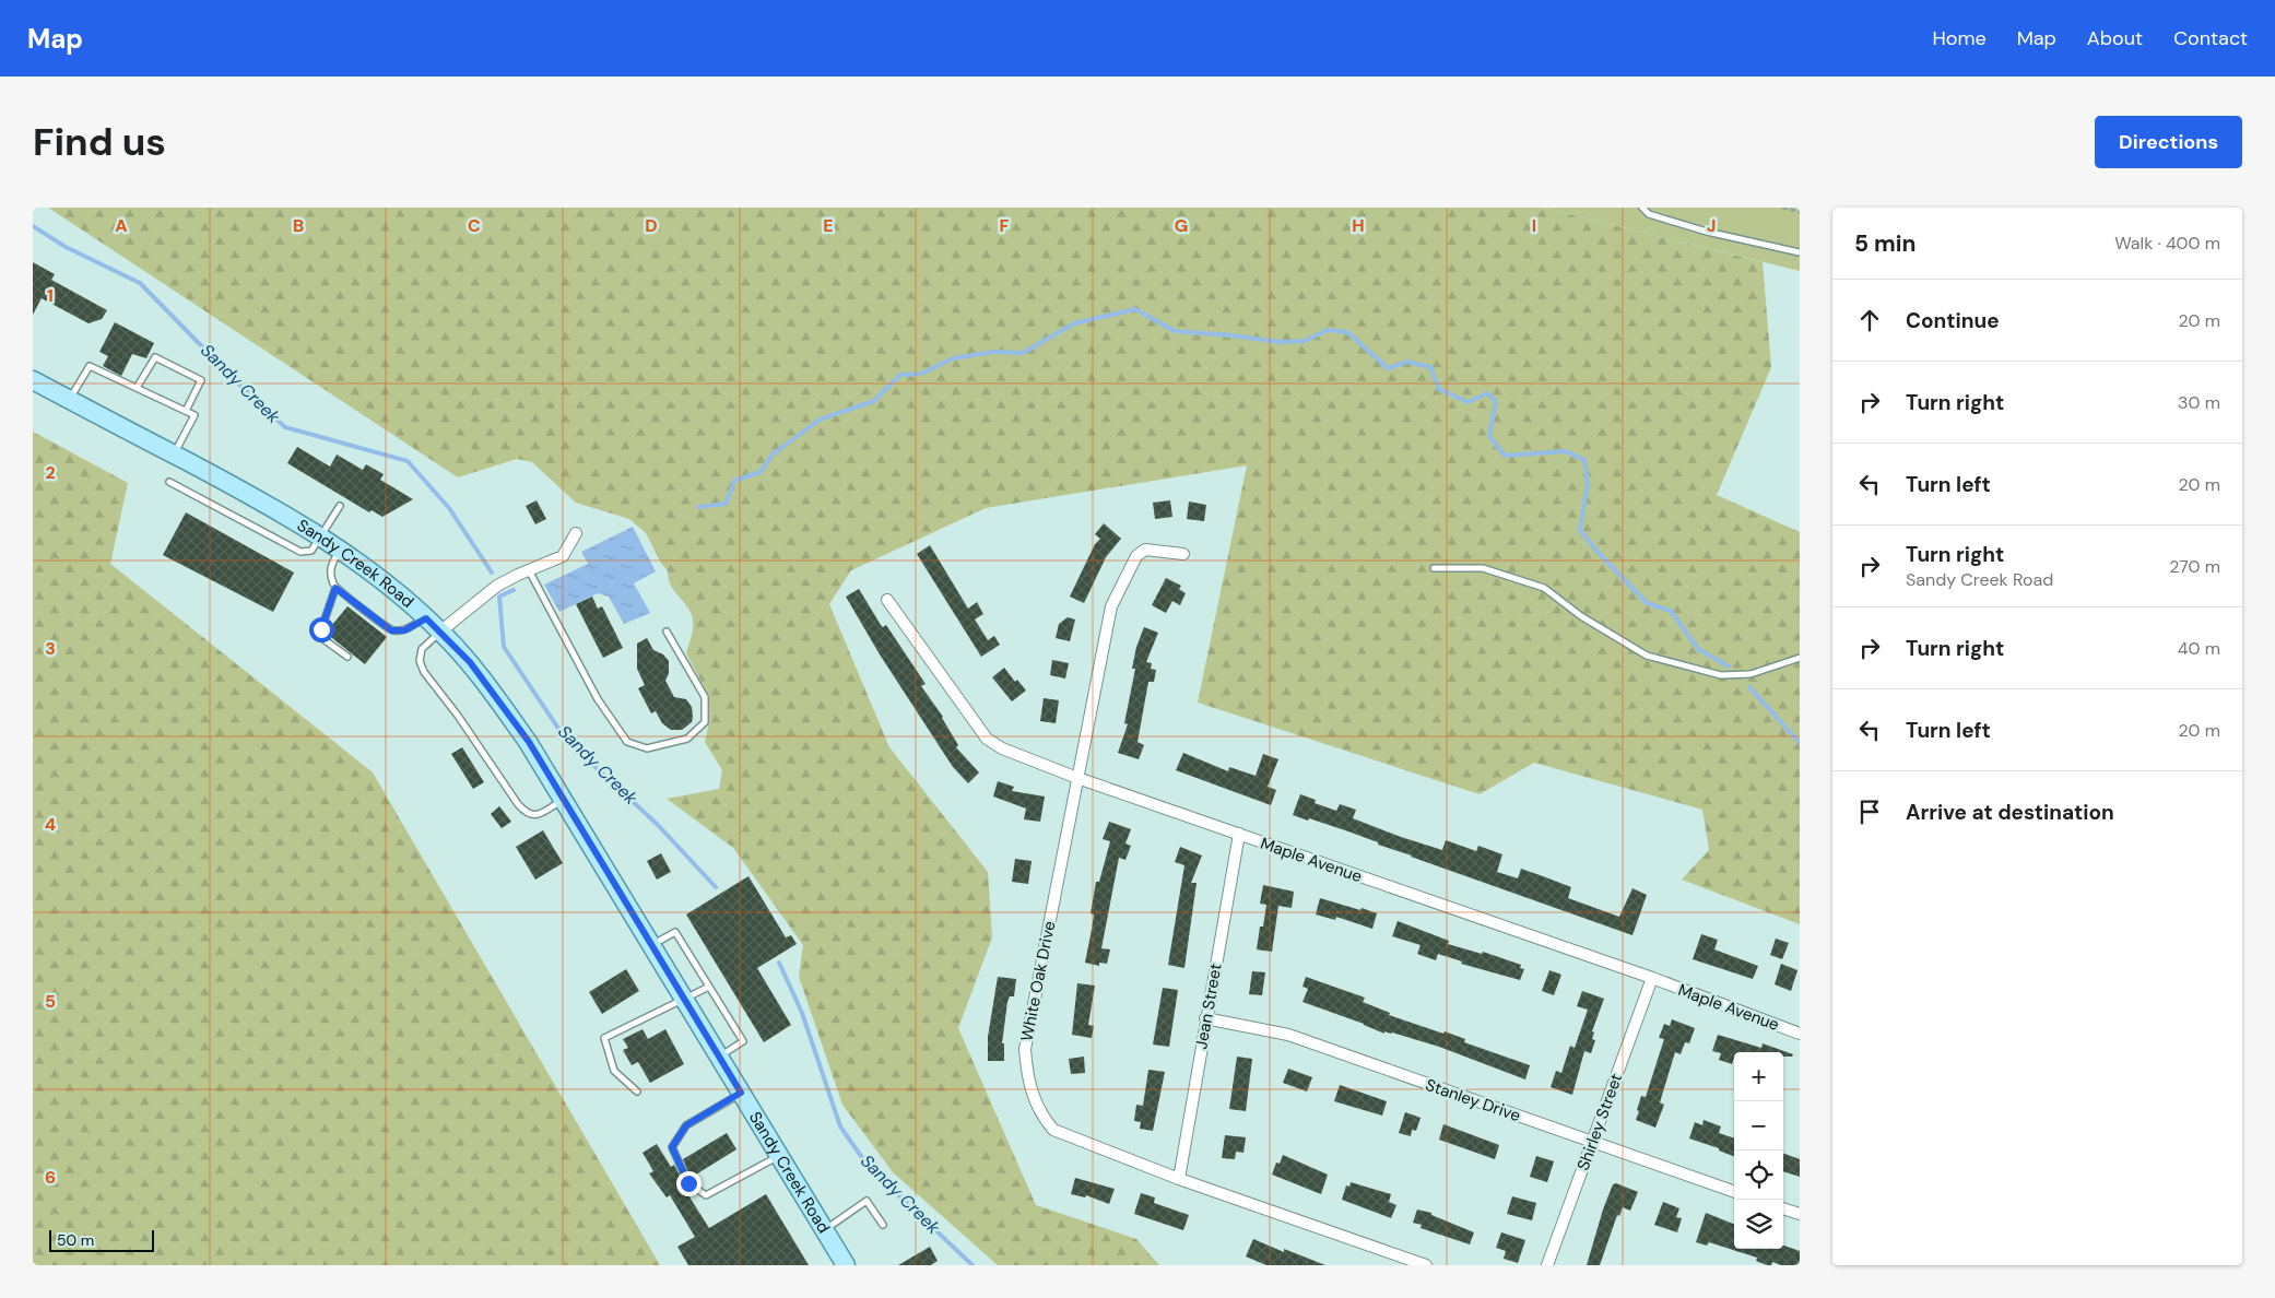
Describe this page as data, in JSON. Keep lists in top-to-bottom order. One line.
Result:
{"streets":{"main road":["Sandy Creek Road"],"street":["Maple Avenue","White Oak Drive","Jean Street","Stanley Drive","Shirley Street"]},"crossings":[["Maple Avenue","White Oak Drive"],["Maple Avenue","Jean Street"],["Maple Avenue","Shirley Street"],["White Oak Drive","Jean Street"],["Jean Street","Stanley Drive"],["Stanley Drive","Shirley Street"]],"water":["Sandy Creek"],"scale_bar":"50 m","page":{"header":"Map","nav":["Home","Map","About","Contact"],"buttons":"Directions","title":"Find us","heading":["5 min","Walk · 400 m"],"list":[["Continue","20 m"],["Turn right","30 m"],["Turn left","20 m"],["Turn right","Sandy Creek Road","270 m"],["Turn right","40 m"],["Turn left","20 m"],"Arrive at destination"],"map_buttons":["+","−"],"scale":"50 m"},"grid":{"columns":["A","B","C","D","E","F","G","H","I","J"],"rows":["1","2","3","4","5","6"]}}
